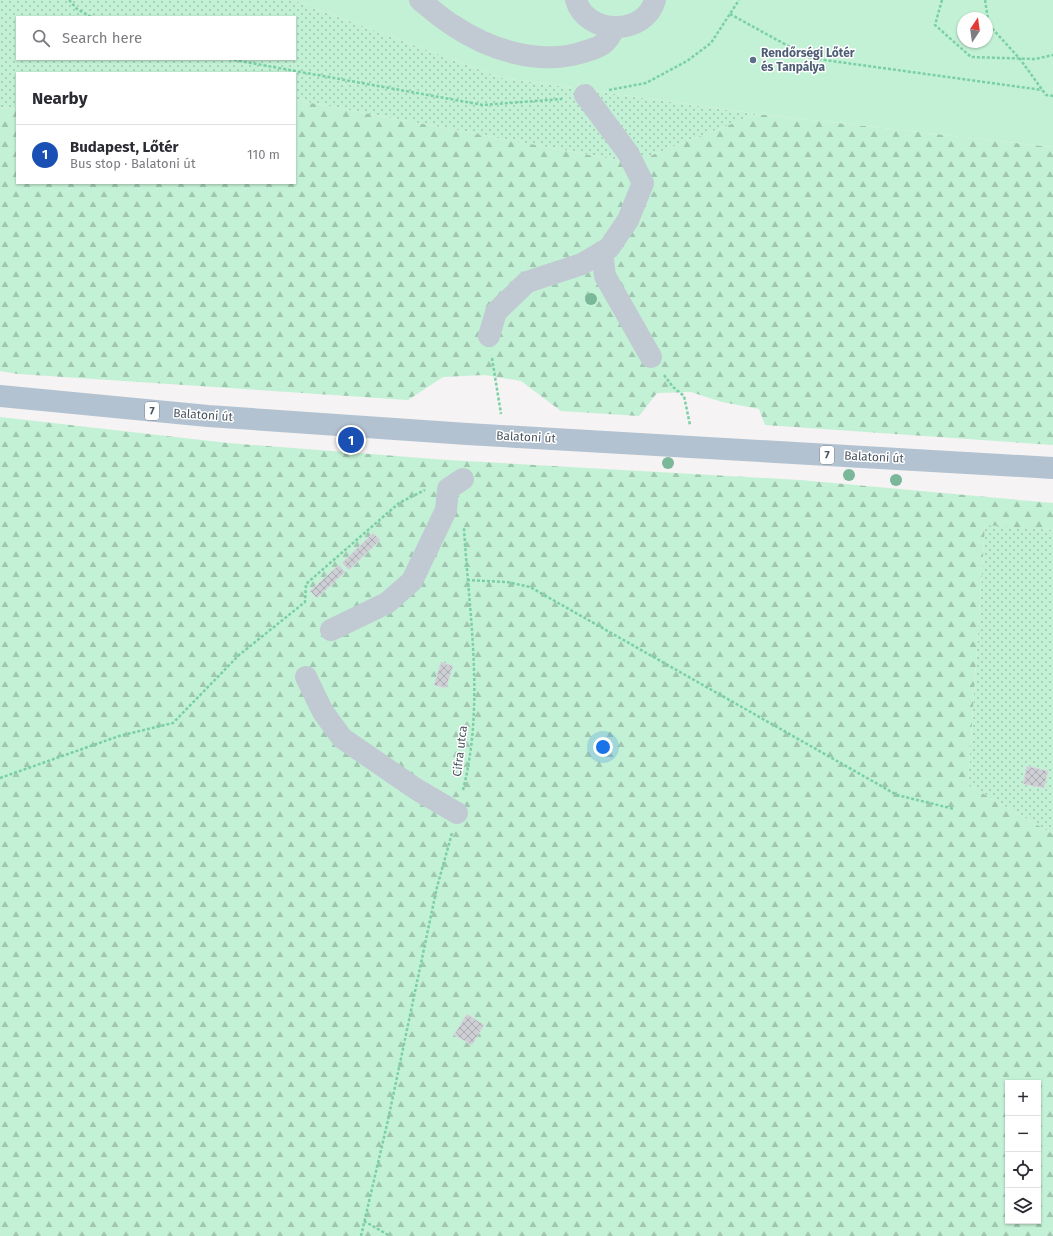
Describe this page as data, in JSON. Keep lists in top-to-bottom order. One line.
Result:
{"streets":{"main road":["7","Balatoni út"],"path":["Cifra utca"]},"places":["Rendőrségi Lőtér és Tanpálya"],"north":"top","page":{"search":"Search here","heading":"Nearby","list":[{"mark":"1","name":"Budapest, Lőtér","note":"Bus stop · Balatoni út","value":"110 m"}],"pins":"1","map_buttons":["+","−"]}}
